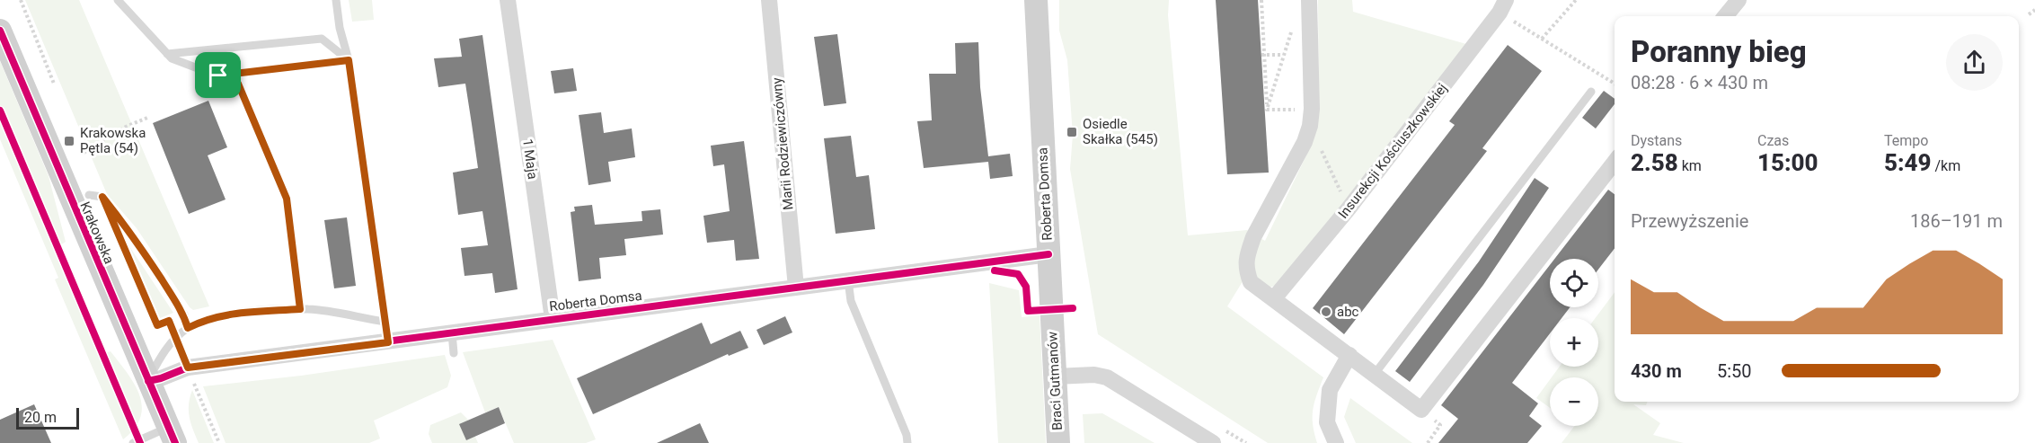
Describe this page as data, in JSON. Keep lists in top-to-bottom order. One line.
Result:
{"streets":{"street":["Marii Rodziewiczówny","Insurekcji Kościuszkowskiej","1 Maja","Roberta Domsa","Krakowska","Braci Gutmanów"]},"crossings":[["Marii Rodziewiczówny","Roberta Domsa"],["1 Maja","Roberta Domsa"],["Roberta Domsa","Krakowska"],["Roberta Domsa","Braci Gutmanów"]],"places":{"transit":["Osiedle Skałka (545)","Krakowska Pętla (54)"],"other":["abc"]},"scale_bar":"20 m","page":{"heading":["Poranny bieg","08:28 · 6 × 430 m"],"stats":[["Dystans","2.58 km"],["Czas","15:00"],["Tempo","5:49 /km"]],"chart":["Przewyższenie","186–191 m"],"map_buttons":["+","−"],"list":[{"name":"430 m","note":"5:50"}],"scale":"20 m"}}
